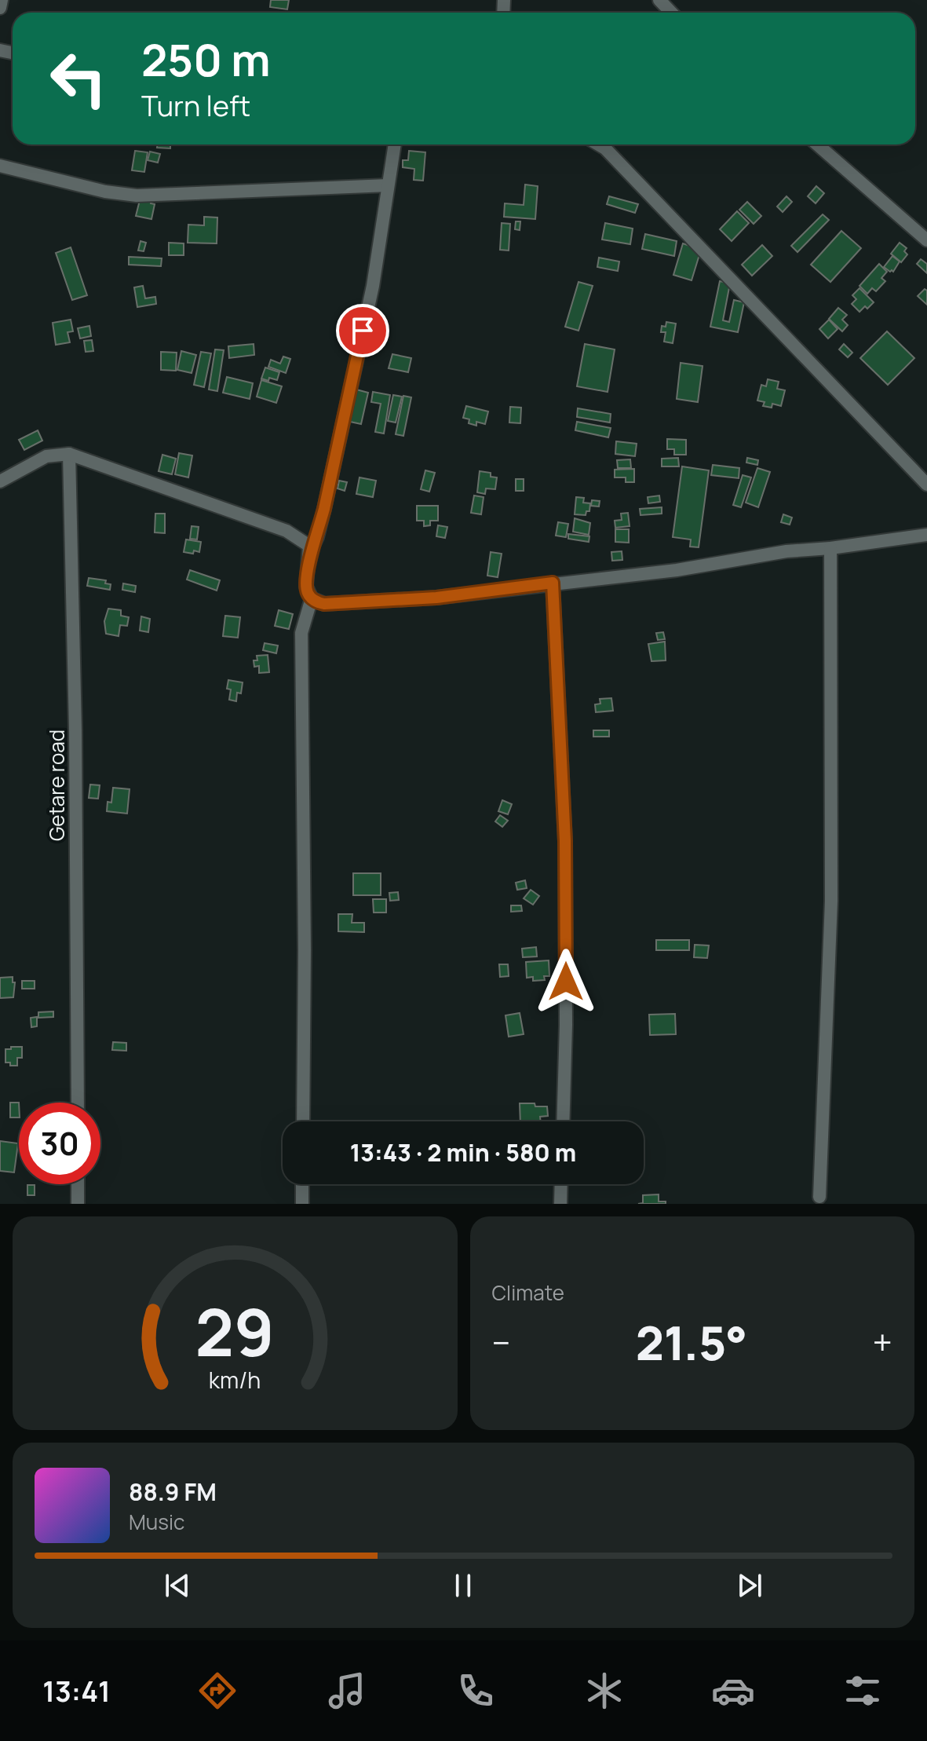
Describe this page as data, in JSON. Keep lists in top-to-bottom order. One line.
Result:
{"streets":{"street":["Getare road"]},"page":{"turn":["250 m","Turn left"],"limit":"30","trip":"13:43 · 2 min · 580 m","tile":"Climate","heat":["−","21.5°","+"],"song":["88.9 FM","Music"],"tabs":"13:41","gauge":["29","km/h"]}}
